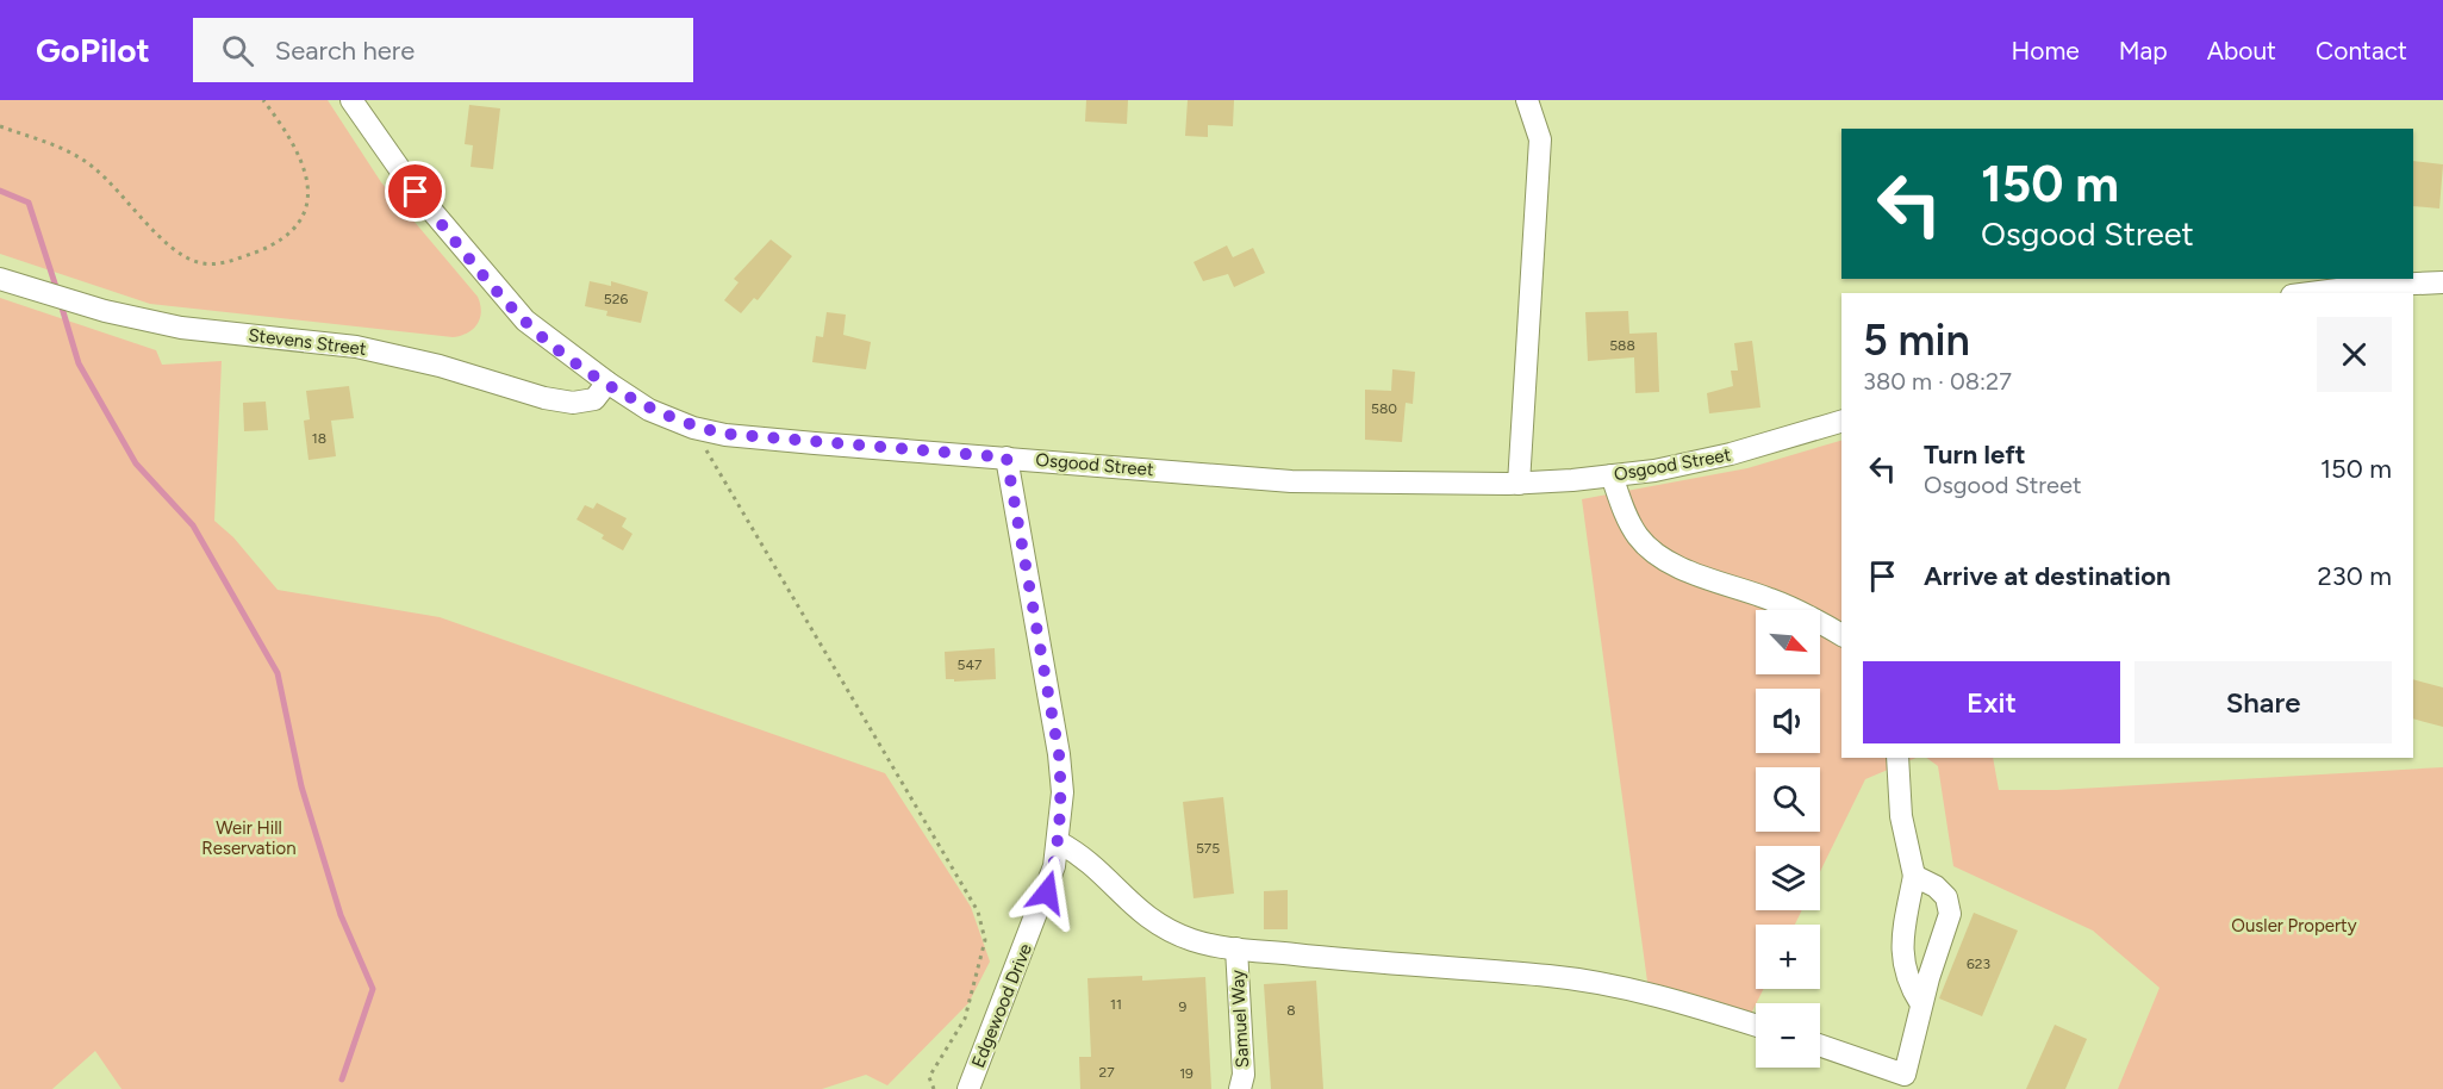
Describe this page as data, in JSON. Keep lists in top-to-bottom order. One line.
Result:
{"streets":{"street":["Stevens Street","Osgood Street","Edgewood Drive","Samuel Way"]},"crossings":[["Stevens Street","Osgood Street"],["Osgood Street","Edgewood Drive"]],"parks":["Weir Hill Reservation","Ousler Property"],"house_numbers":["526","588","580","18","547","575","623","11","9","8","27","19"],"north":"bottom right","page":{"header":"GoPilot","search":"Search here","nav":["Home","Map","About","Contact"],"turn":["150 m","Osgood Street"],"heading":["5 min","380 m · 08:27"],"list":[{"name":"Turn left","note":"Osgood Street","value":"150 m"},{"name":"Arrive at destination","value":"230 m"}],"map_buttons":["+","−"],"buttons":["Exit","Share"]}}
